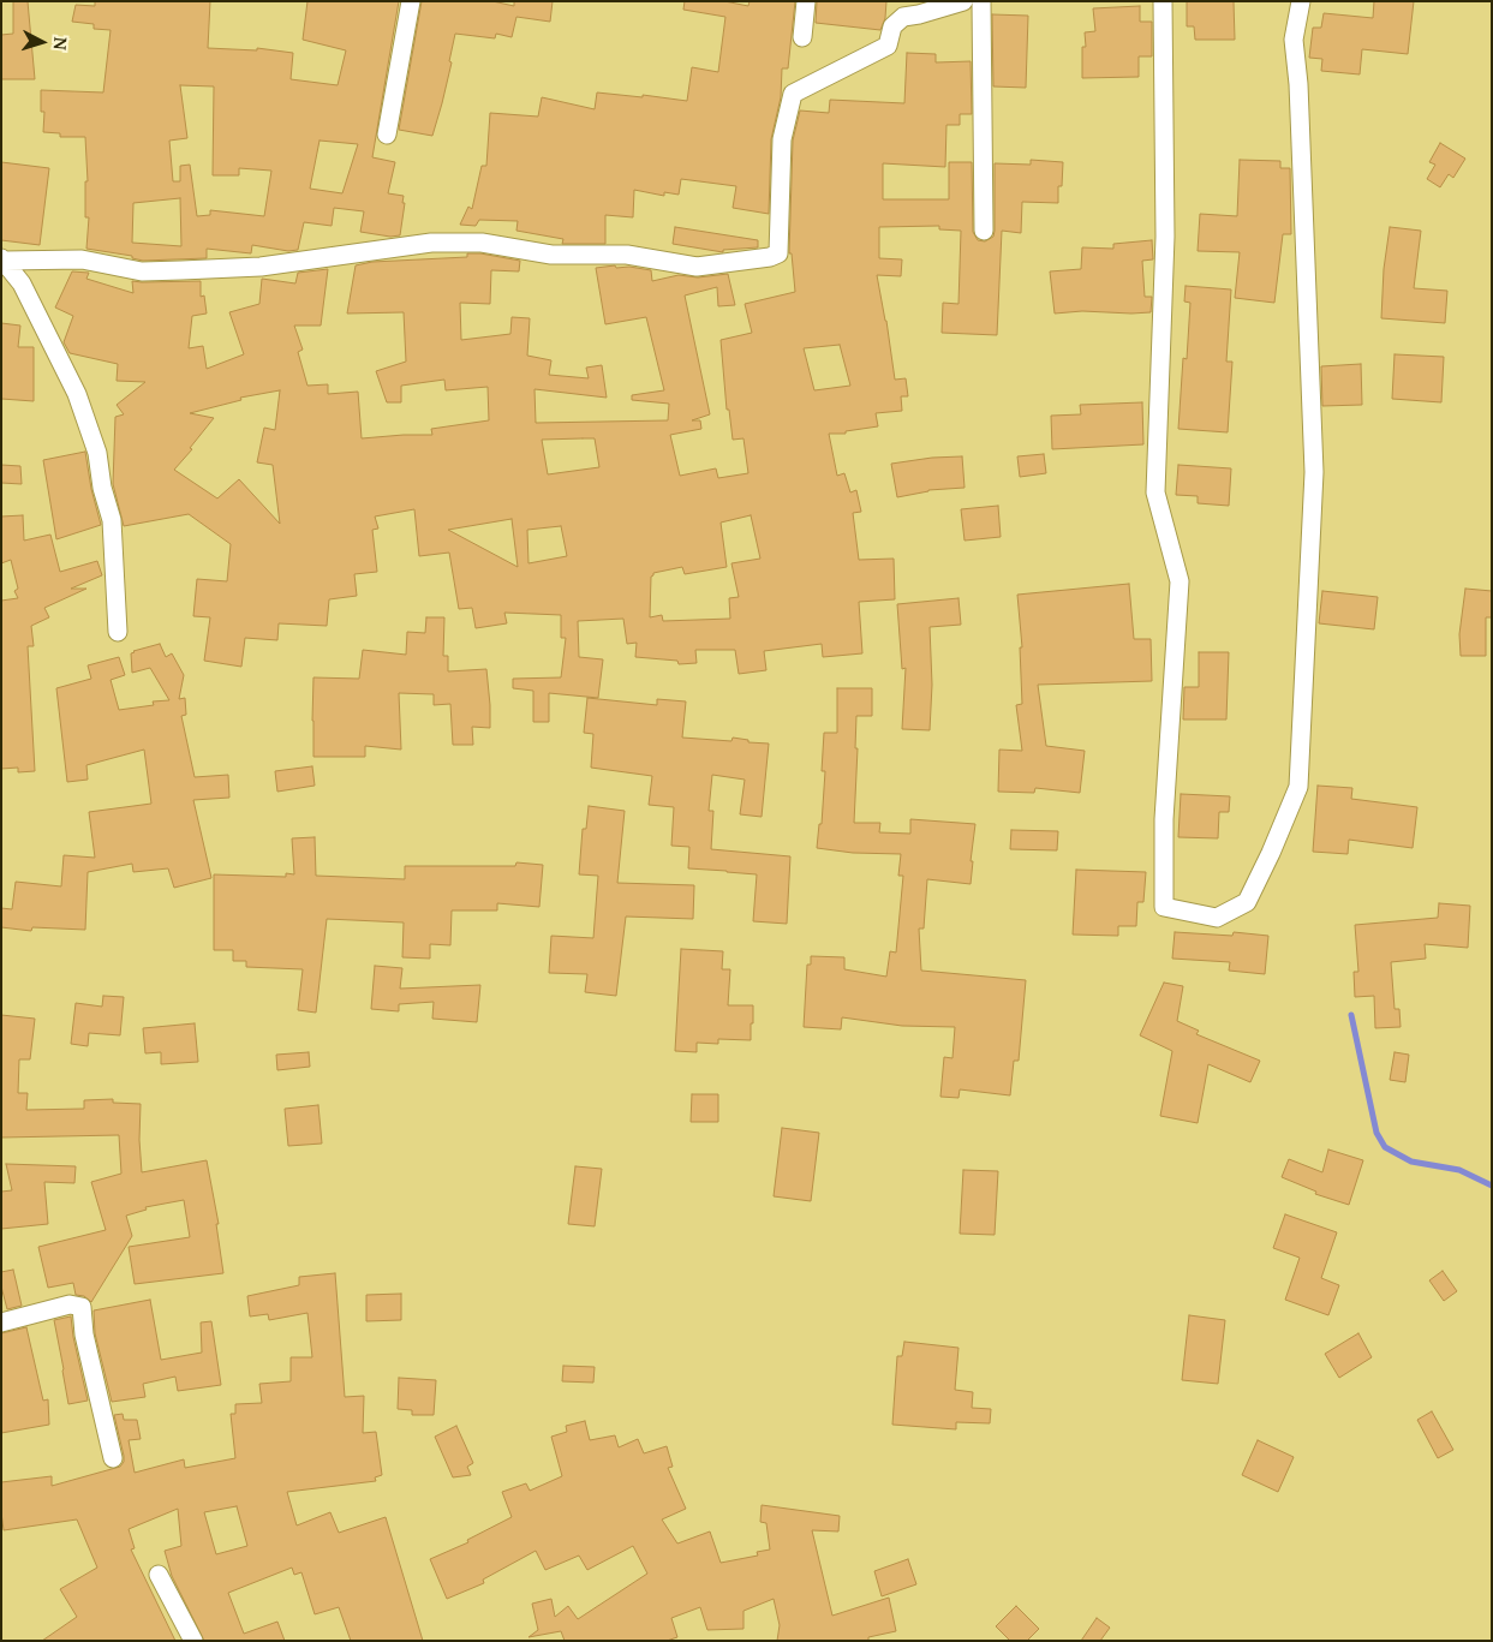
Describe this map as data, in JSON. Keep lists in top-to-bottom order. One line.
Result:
{"north":"right"}
